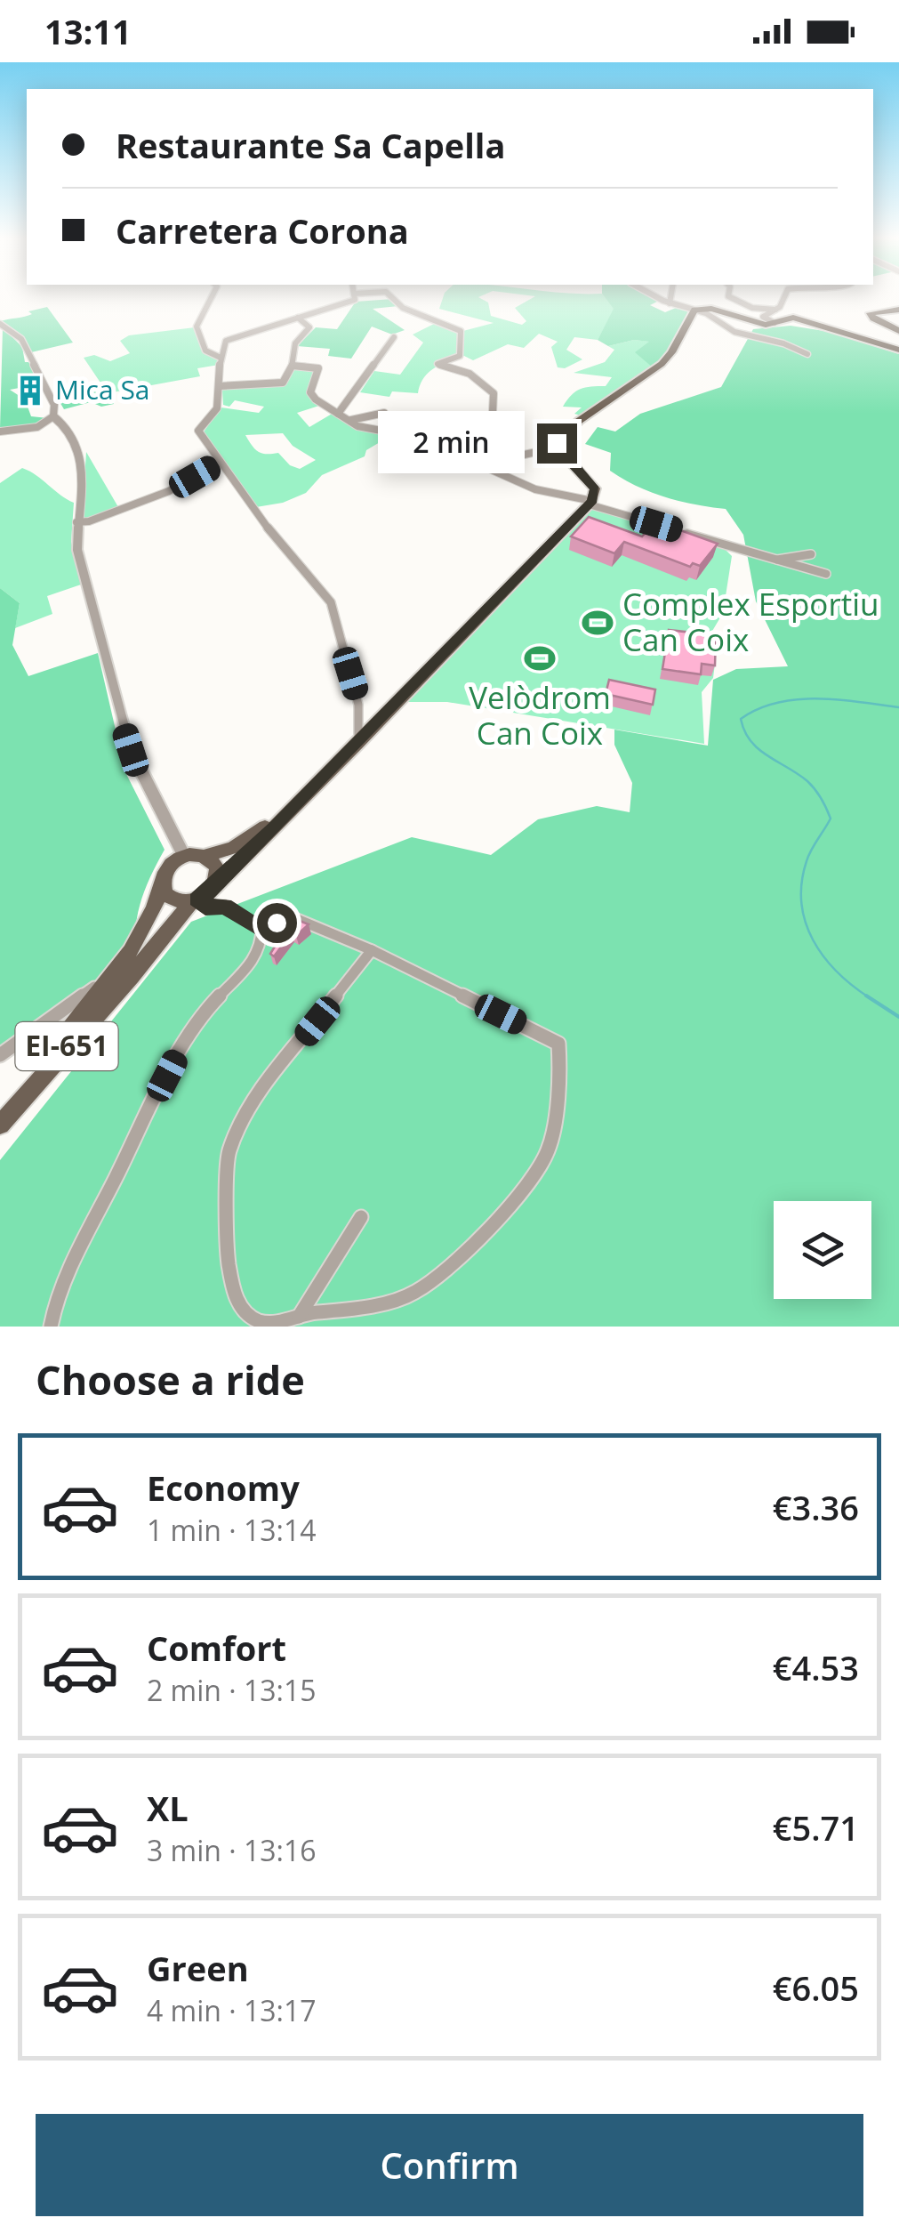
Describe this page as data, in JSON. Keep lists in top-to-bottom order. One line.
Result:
{"streets":{"main road":["EI-651"]},"places":{"building":["Mica Sa"],"sports":["Complex Esportiu Can Coix","Velòdrom Can Coix"]},"page":{"status":"13:11","banner":["Restaurante Sa Capella","Carretera Corona"],"bubble":"2 min","heading":"Choose a ride","list":[{"name":"Economy","note":"1 min · 13:14","value":"€3.36"},{"name":"Comfort","note":"2 min · 13:15","value":"€4.53"},{"name":"XL","note":"3 min · 13:16","value":"€5.71"},{"name":"Green","note":"4 min · 13:17","value":"€6.05"}],"buttons":"Confirm"}}
